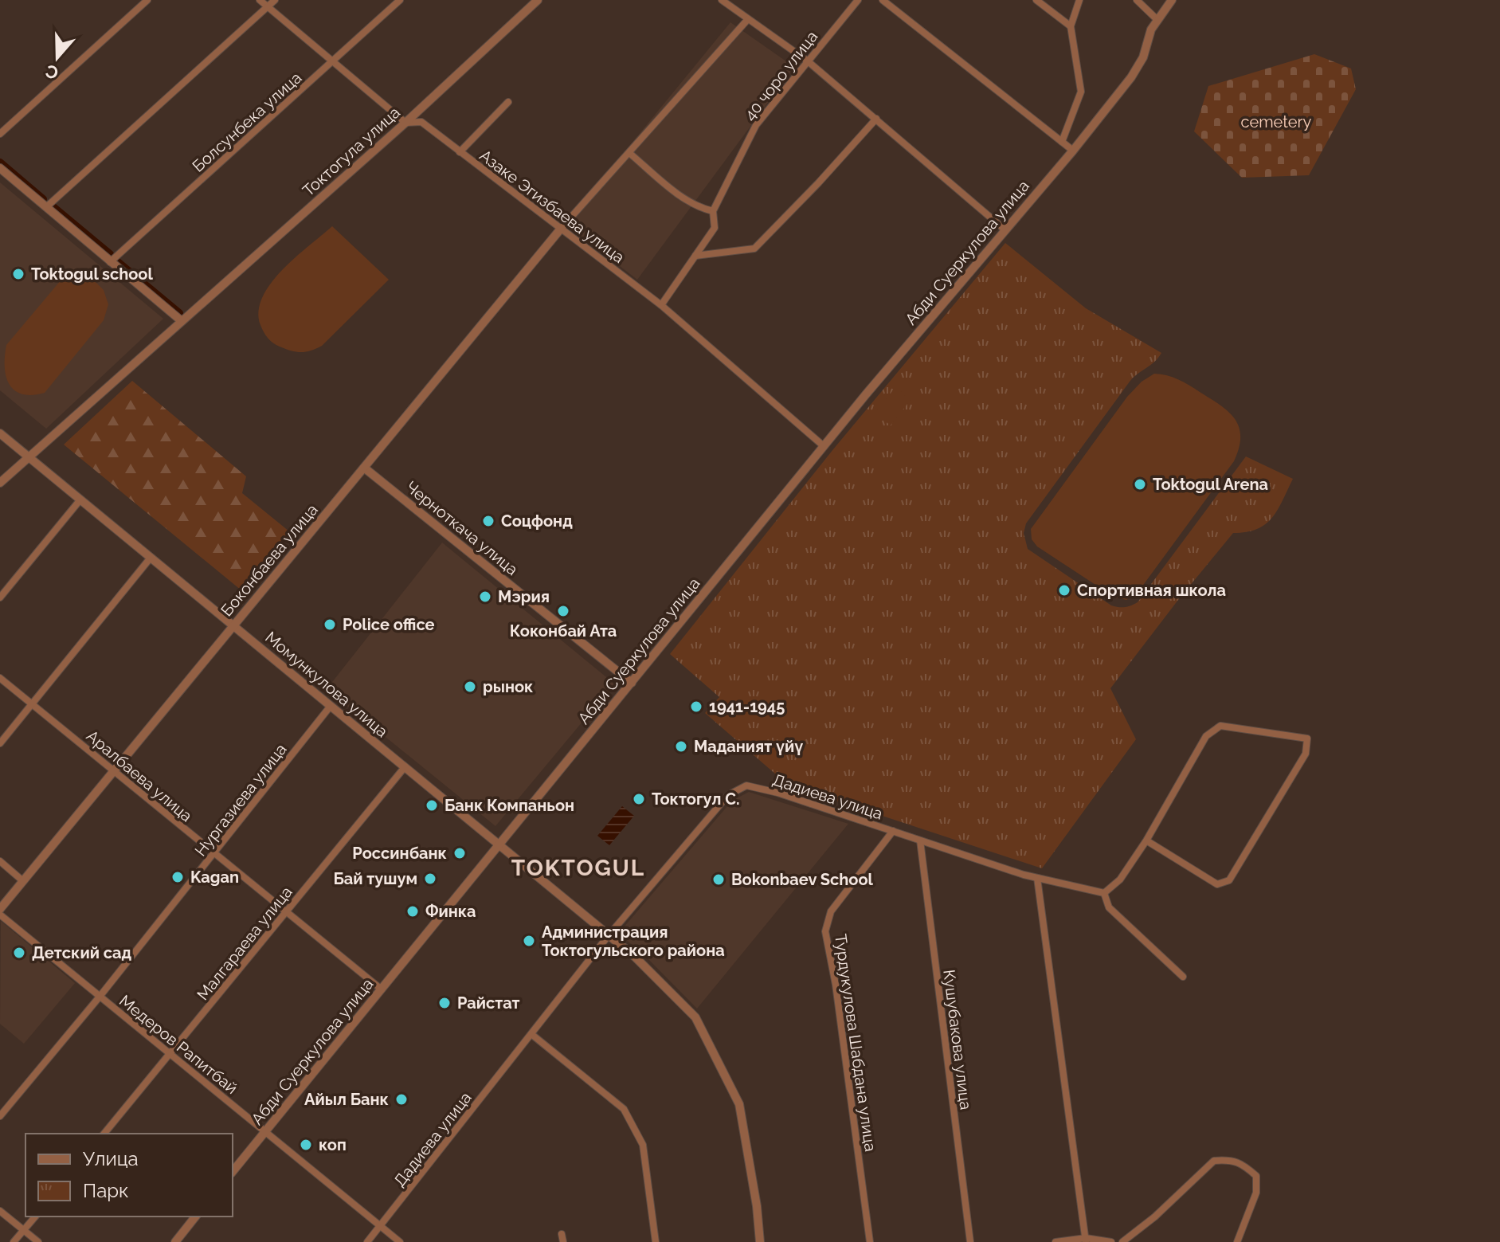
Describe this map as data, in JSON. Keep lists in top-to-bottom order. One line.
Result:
{"streets":{"street":["40 чоро улица","Болсунбека улица","Токтогула улица","Азаке Эгизбаева улица","Абди Суеркулова улица","Черноткача улица","Боконбаева улица","Момункулова улица","Аралбаева улица","Дадиева улица","Нургазиева улица","Малгараева улица","Кушубакова улица","Турдукулова Шабдана улица","Медеров Рапитбай"]},"crossings":[["40 чоро улица","Азаке Эгизбаева улица"],["Болсунбека улица","Азаке Эгизбаева улица"],["Токтогула улица","Азаке Эгизбаева улица"],["Токтогула улица","Момункулова улица"],["Азаке Эгизбаева улица","Абди Суеркулова улица"],["Азаке Эгизбаева улица","Боконбаева улица"],["Абди Суеркулова улица","Черноткача улица"],["Абди Суеркулова улица","Момункулова улица"],["Абди Суеркулова улица","Аралбаева улица"],["Абди Суеркулова улица","Медеров Рапитбай"],["Черноткача улица","Боконбаева улица"],["Боконбаева улица","Момункулова улица"],["Боконбаева улица","Аралбаева улица"],["Момункулова улица","Дадиева улица"],["Момункулова улица","Нургазиева улица"],["Момункулова улица","Малгараева улица"],["Аралбаева улица","Нургазиева улица"],["Аралбаева улица","Малгараева улица"],["Дадиева улица","Кушубакова улица"],["Дадиева улица","Турдукулова Шабдана улица"],["Дадиева улица","Медеров Рапитбай"],["Нургазиева улица","Медеров Рапитбай"],["Малгараева улица","Медеров Рапитбай"]],"districts":["TOKTOGUL"],"parks":["cemetery"],"places":["Toktogul school","Toktogul Arena","Соцфонд","Спортивная школа","Мэрия","Коконбай Ата","Police office","рынок","1941-1945","Маданият үйү","Токтогул С.","Банк Компаньон","Россинбанк","Kagan","Бай тушум","Bokonbaev School","Финка","Администрация Токтогульского района","Детский сад","Райстат","Айыл Банк","коп"],"legend":["Улица","Парк"],"north":"bottom"}
